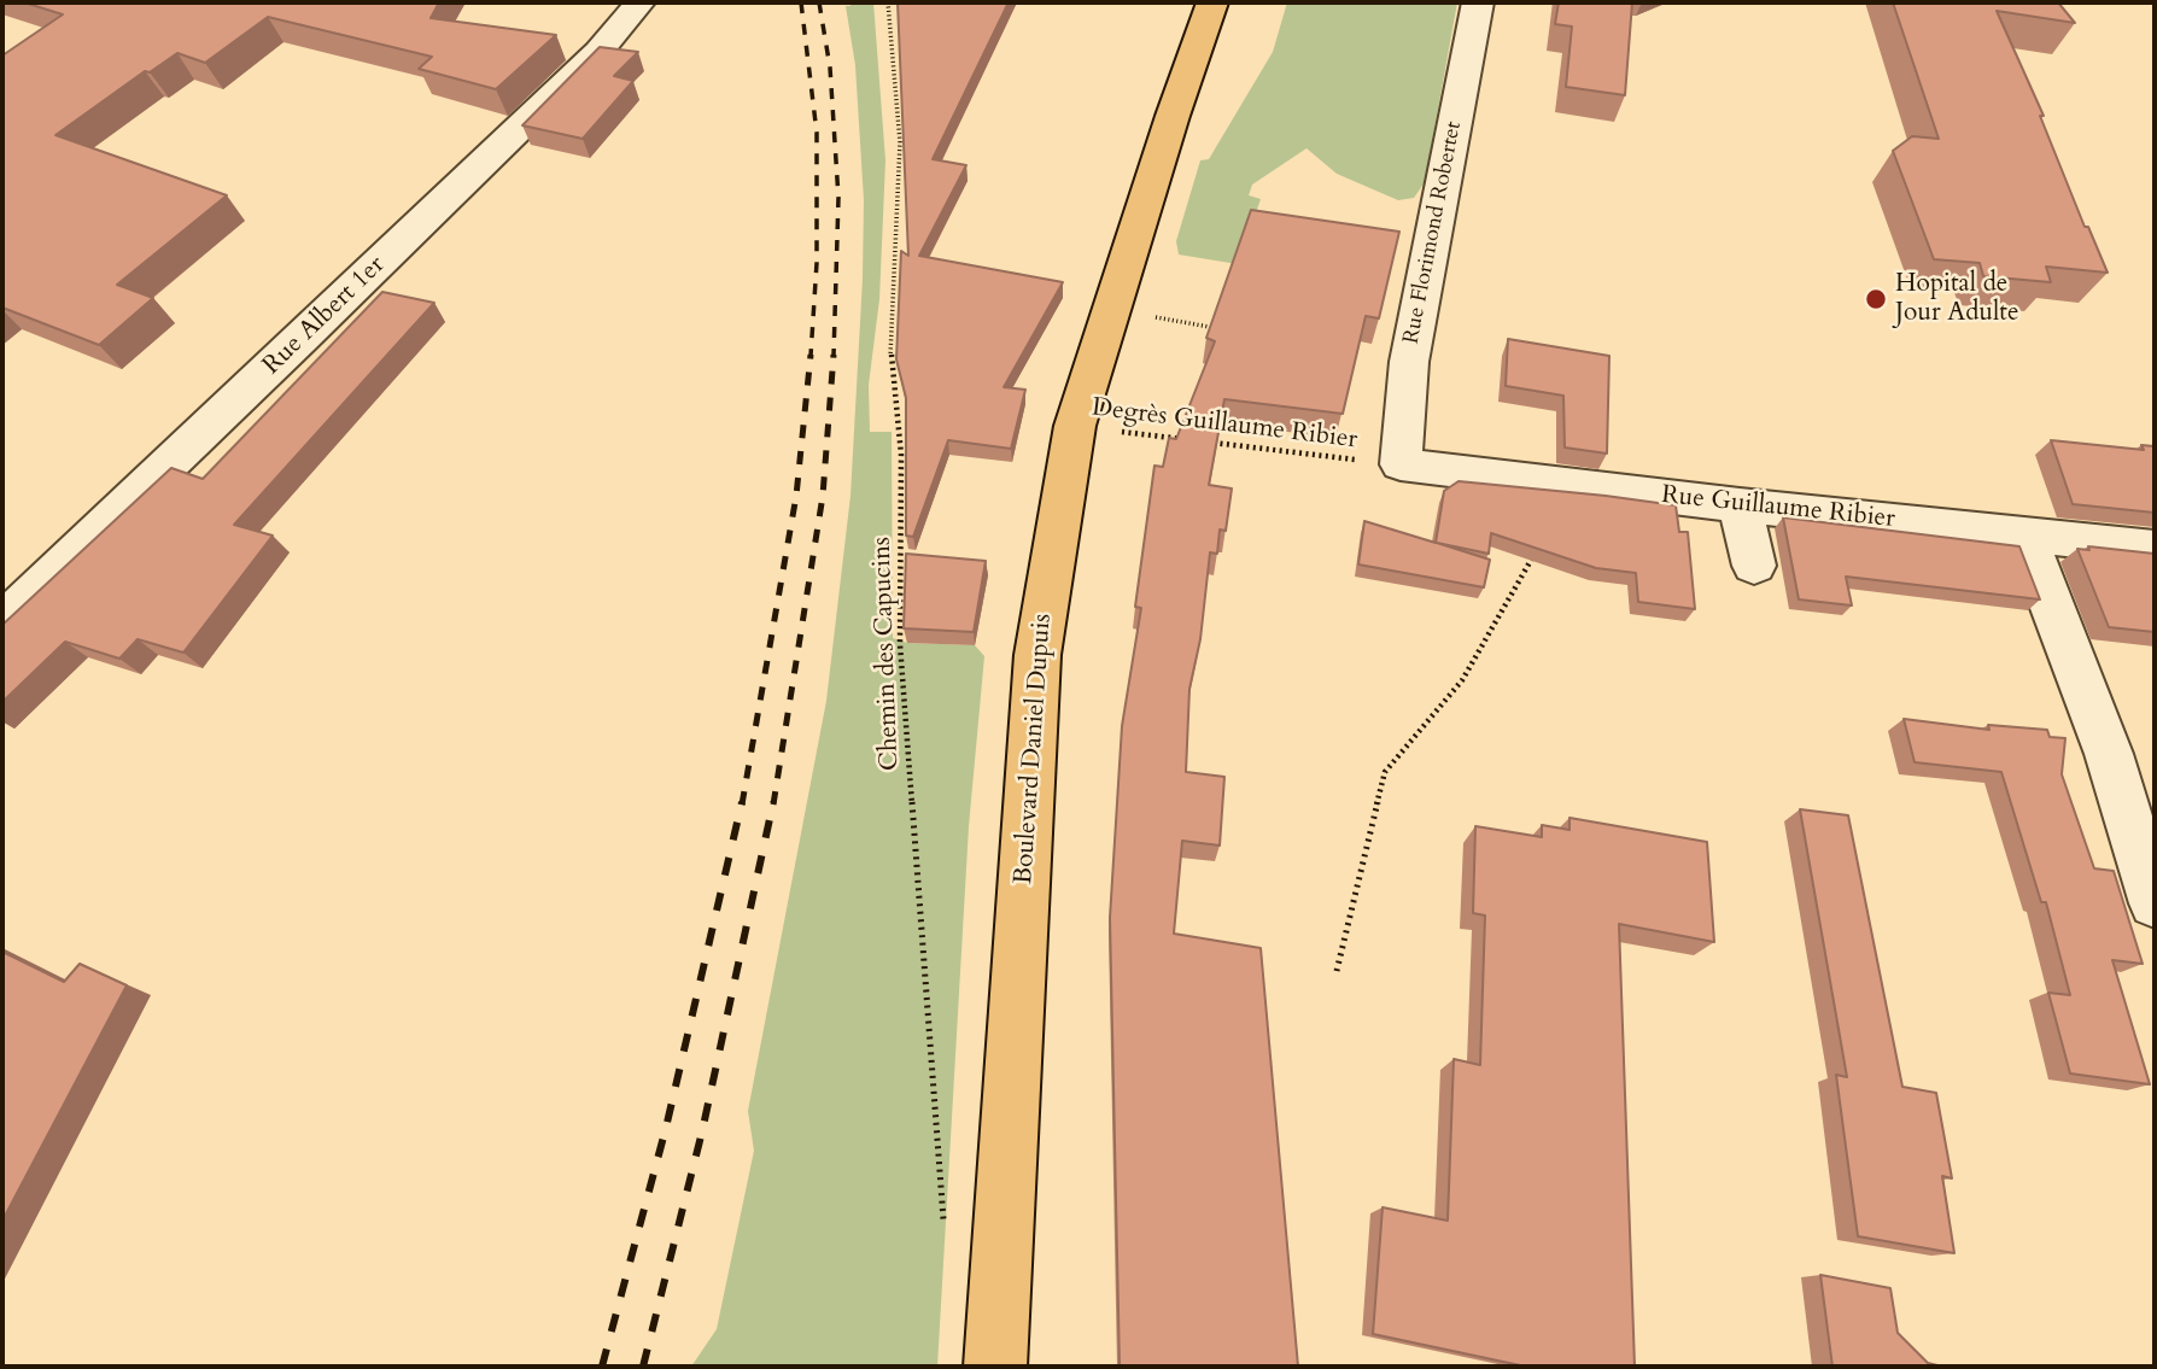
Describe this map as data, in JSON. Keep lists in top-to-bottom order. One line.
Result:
{"streets":{"main road":["Boulevard Daniel Dupuis"],"street":["Rue Florimond Robertet","Rue Albert 1er","Rue Guillaume Ribier"],"path":["Degrès Guillaume Ribier","Chemin des Capucins"]},"crossings":[["Rue Florimond Robertet","Degrès Guillaume Ribier"],["Rue Florimond Robertet","Rue Guillaume Ribier"],["Degrès Guillaume Ribier","Rue Guillaume Ribier"],["Degrès Guillaume Ribier","Boulevard Daniel Dupuis"]],"places":["Hopital de Jour Adulte"]}
